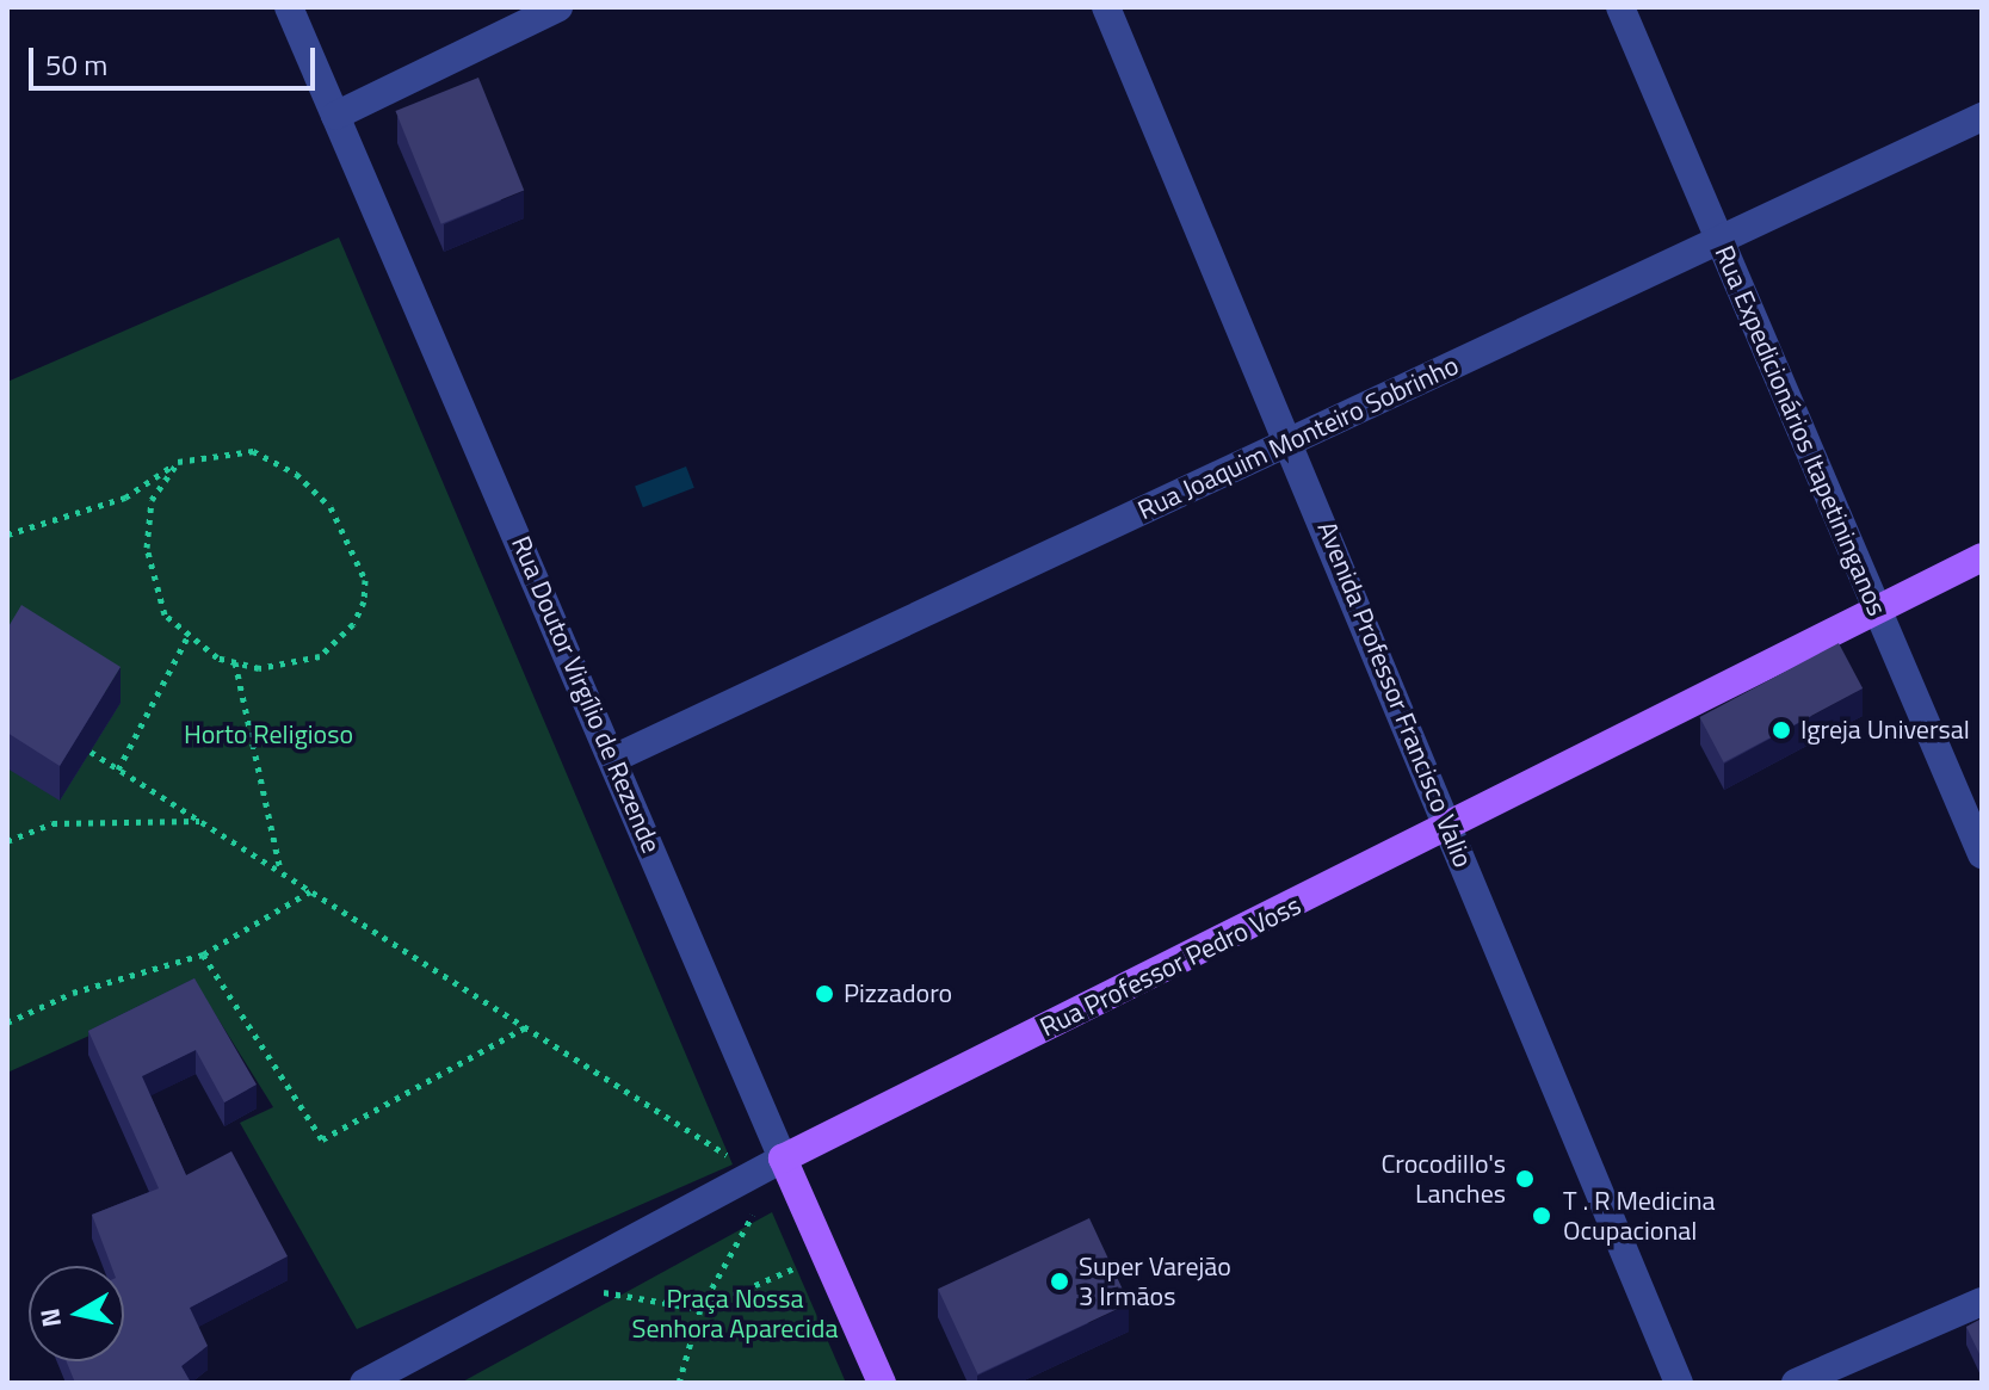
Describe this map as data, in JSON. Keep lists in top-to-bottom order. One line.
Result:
{"streets":{"main road":["Rua Doutor Virgílio de Rezende","Rua Professor Pedro Voss"],"street":["Rua Expedicionários Itapetininganos","Rua Joaquim Monteiro Sobrinho","Avenida Professor Francisco Valio"]},"crossings":[["Rua Expedicionários Itapetininganos","Rua Joaquim Monteiro Sobrinho"],["Rua Expedicionários Itapetininganos","Rua Professor Pedro Voss"],["Rua Joaquim Monteiro Sobrinho","Rua Doutor Virgílio de Rezende"],["Rua Joaquim Monteiro Sobrinho","Avenida Professor Francisco Valio"],["Rua Doutor Virgílio de Rezende","Rua Professor Pedro Voss"],["Avenida Professor Francisco Valio","Rua Professor Pedro Voss"]],"parks":["Horto Religioso","Praça Nossa Senhora Aparecida"],"places":["Igreja Universal","Pizzadoro","Crocodillo's Lanches","T . R Medicina Ocupacional","Super Varejão 3 Irmãos"],"scale_bar":"50 m","north":"left"}
